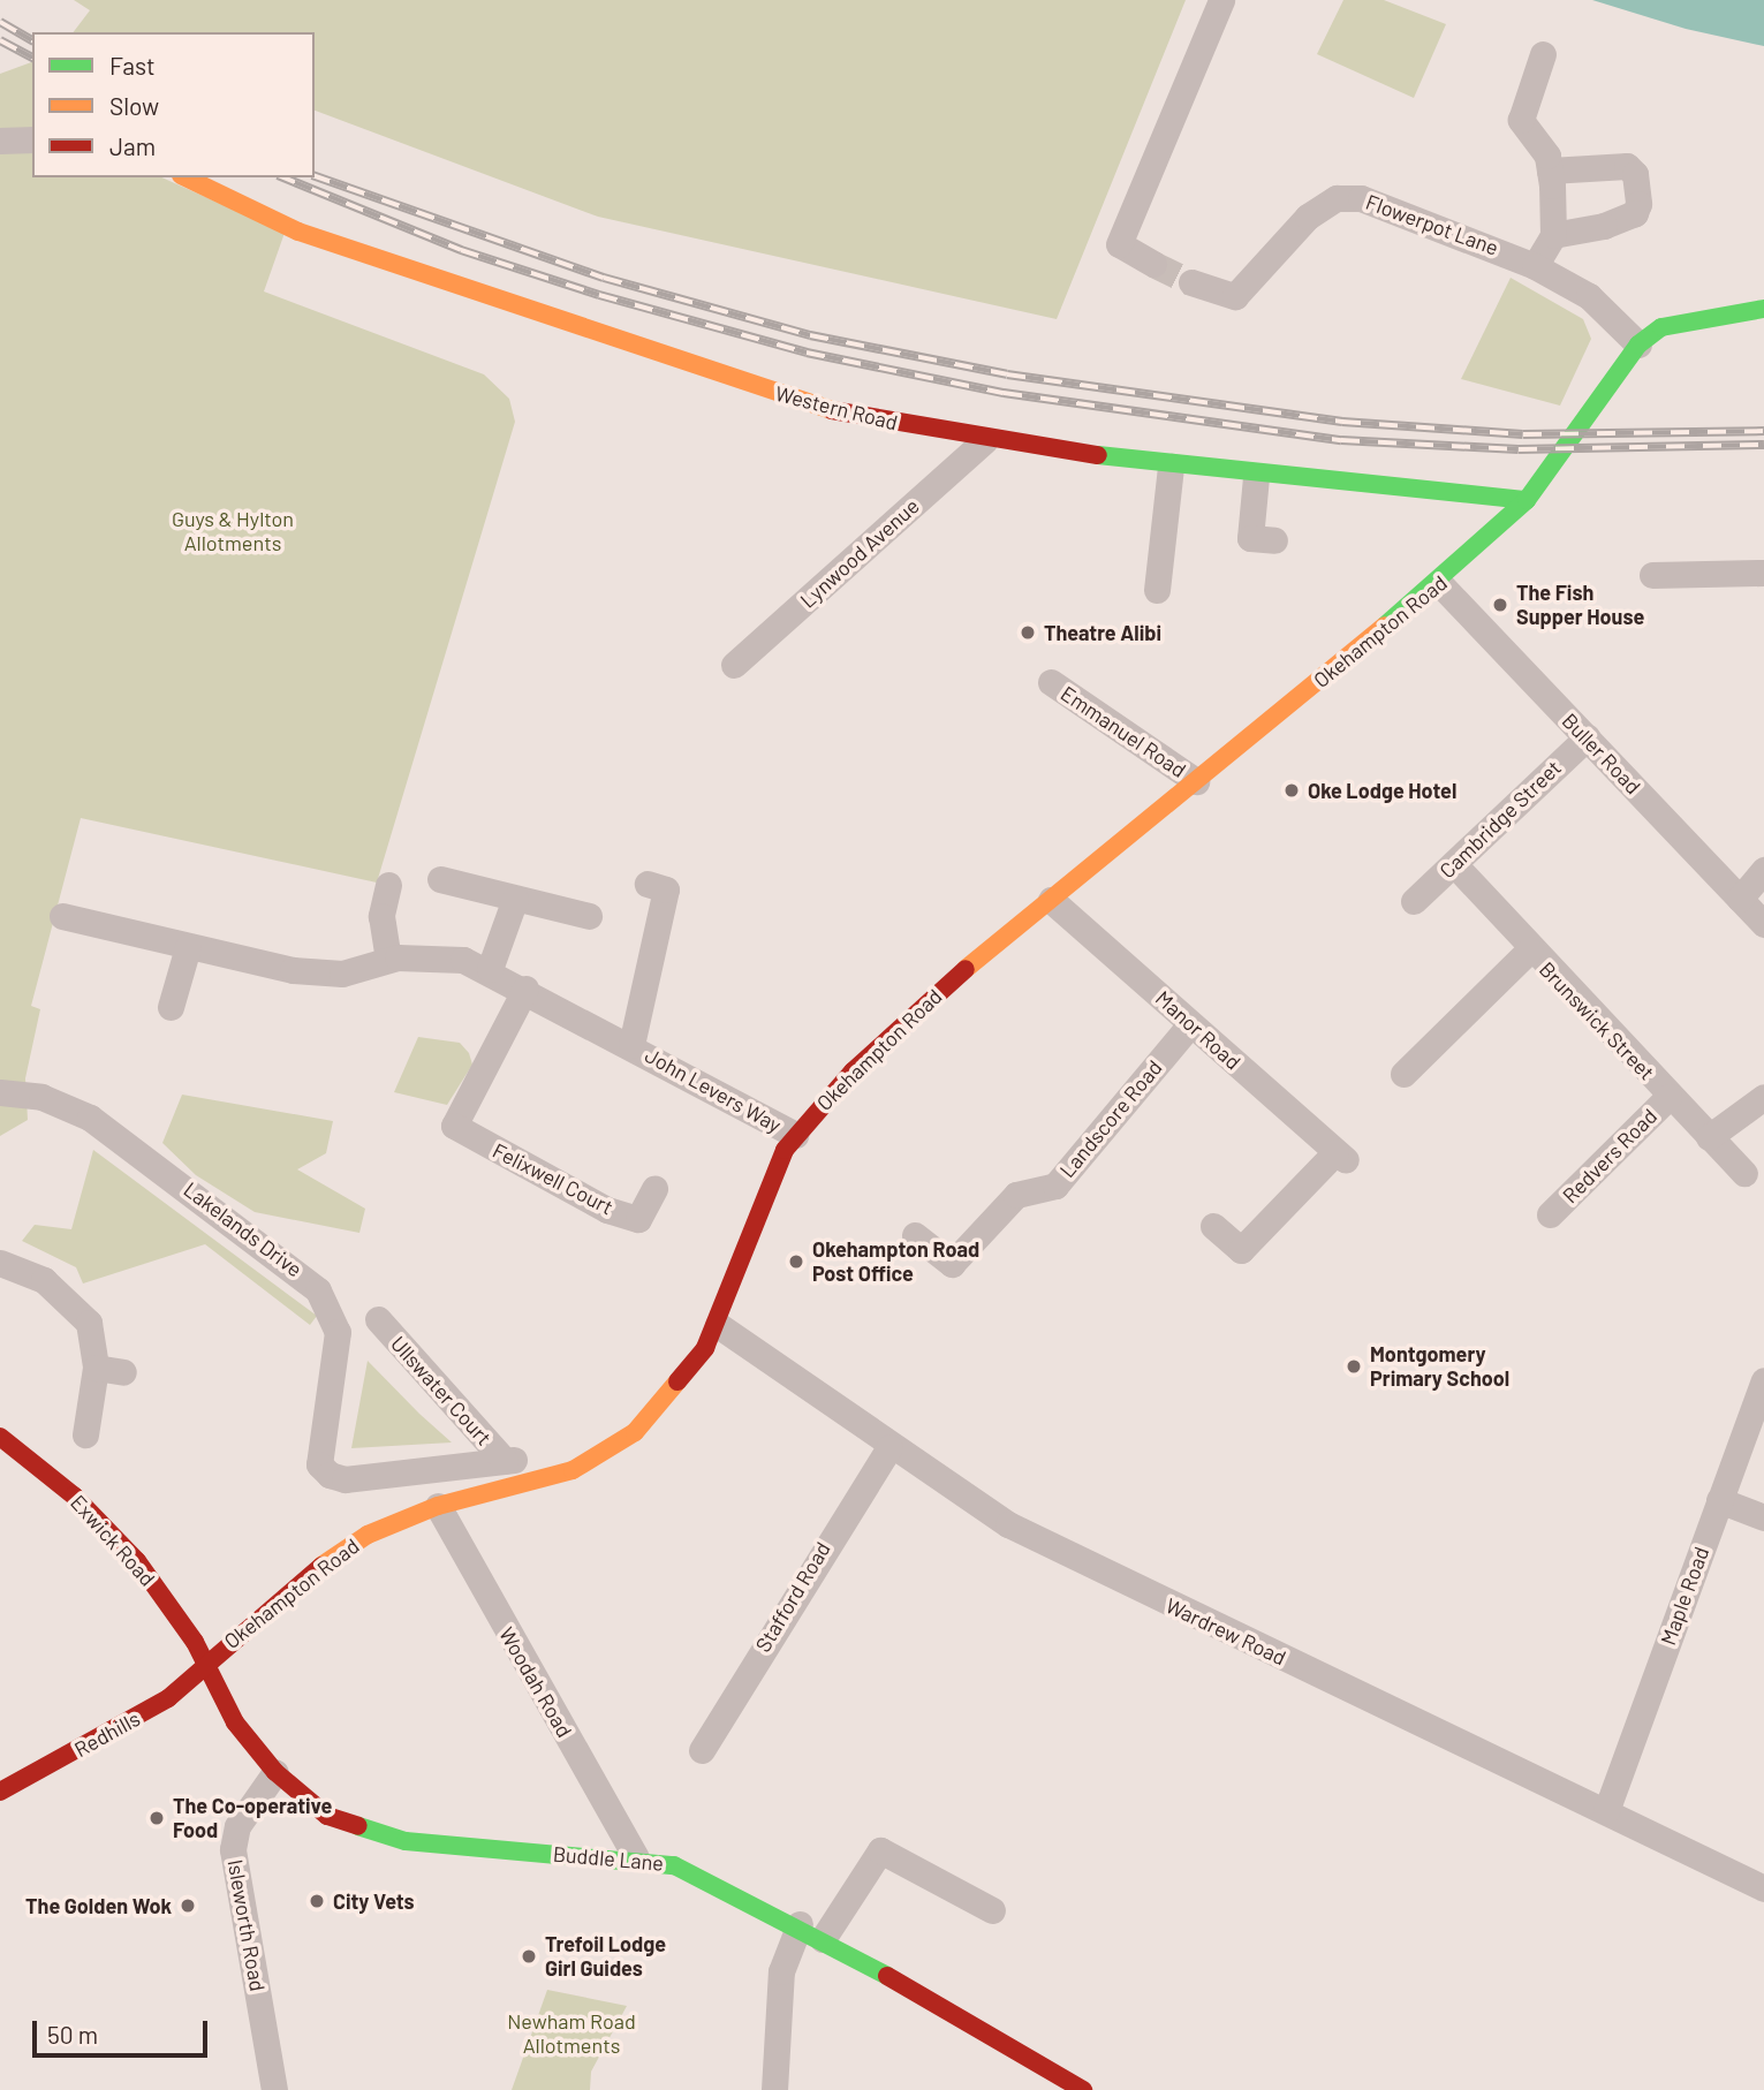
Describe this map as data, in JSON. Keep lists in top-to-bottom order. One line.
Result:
{"streets":{"street":["Flowerpot Lane","Western Road","Lynwood Avenue","Okehampton Road","Emmanuel Road","Buller Road","Cambridge Street","Brunswick Street","Manor Road","John Levers Way","Landscore Road","Redvers Road","Felixwell Court","Lakelands Drive","Ullswater Court","Exwick Road","Maple Road","Stafford Road","Wardrew Road","Woodah Road","Redhills","Buddle Lane","Isleworth Road"]},"crossings":[["Flowerpot Lane","Okehampton Road"],["Western Road","Lynwood Avenue"],["Western Road","Okehampton Road"],["Okehampton Road","Emmanuel Road"],["Okehampton Road","Buller Road"],["Okehampton Road","Manor Road"],["Okehampton Road","John Levers Way"],["Okehampton Road","Exwick Road"],["Okehampton Road","Wardrew Road"],["Okehampton Road","Woodah Road"],["Okehampton Road","Redhills"],["Okehampton Road","Buddle Lane"],["Buller Road","Cambridge Street"],["Cambridge Street","Brunswick Street"],["Brunswick Street","Redvers Road"],["Manor Road","Landscore Road"],["John Levers Way","Felixwell Court"],["Lakelands Drive","Ullswater Court"],["Exwick Road","Redhills"],["Exwick Road","Buddle Lane"],["Maple Road","Wardrew Road"],["Stafford Road","Wardrew Road"],["Woodah Road","Buddle Lane"],["Redhills","Buddle Lane"],["Buddle Lane","Isleworth Road"]],"parks":["Guys & Hylton Allotments","Newham Road Allotments"],"places":["The Fish Supper House","Theatre Alibi","Oke Lodge Hotel","Okehampton Road Post Office","Montgomery Primary School","The Co-operative Food","City Vets","The Golden Wok","Trefoil Lodge Girl Guides"],"legend":["Fast","Slow","Jam"],"scale_bar":"50 m"}
